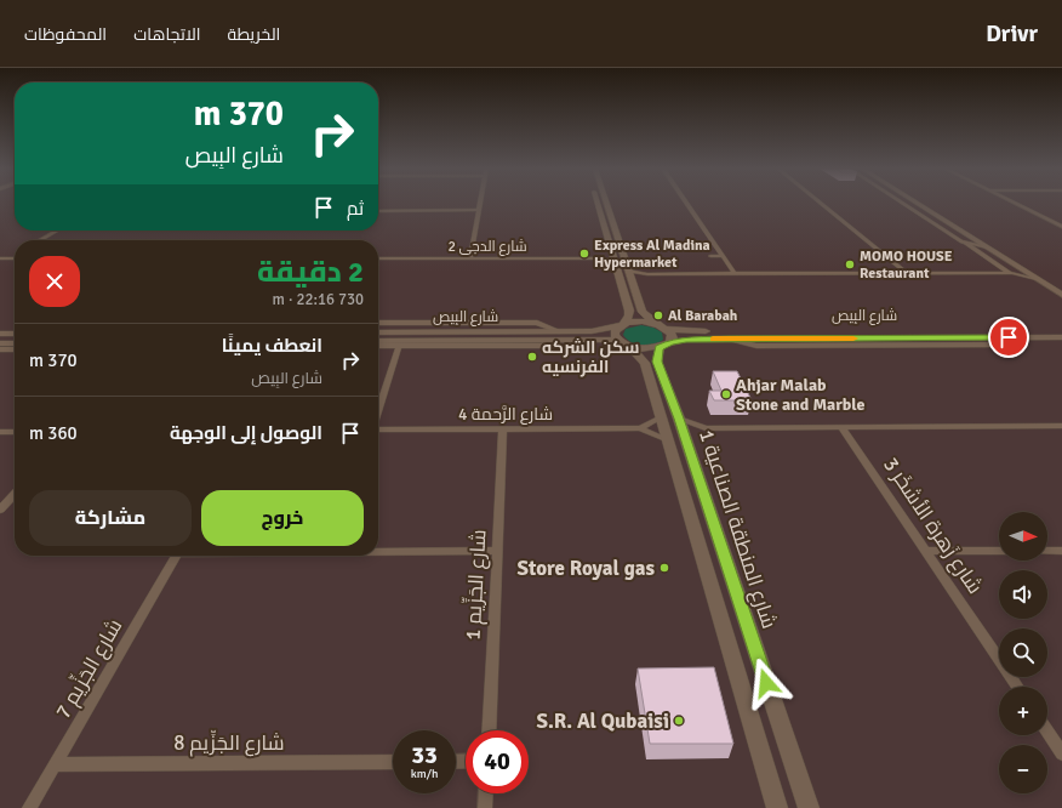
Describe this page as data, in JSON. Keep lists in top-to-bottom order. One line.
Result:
{"streets":{"street":["شارع الدجى 2","شارع البِيص","شارع الرَّحمة 4","شارع زَهرة الأشخَر 3","شارع المنطقة الصناعية 1","شارع الجَزِّيم 1","شارع الجَزِّيم 7","شارع الجَزِّيم 8"]},"crossings":[["شارع البِيص","شارع المنطقة الصناعية 1"],["شارع الرَّحمة 4","شارع الجَزِّيم 1"],["شارع الجَزِّيم 7","شارع الجَزِّيم 8"]],"places":["Express Al Madina Hypermarket","MOMO HOUSE Restaurant","Al Barabah","سكن الشركه الفرنسيه","Ahjar Malab Stone and Marble","Store Royal gas","S.R. Al Qubaisi"],"north":"right","page":{"header":"Drivr","nav":["الخريطة","الاتجاهات","المحفوظات"],"turn":["370 m","شارع البِيص"],"then":"ثم","heading":["2 دقيقة","730 m · 22:16"],"list":[{"name":"انعطف يمينًا","note":"شارع البِيص","value":"370 m"},{"name":"الوصول إلى الوجهة","value":"360 m"}],"buttons":["خروج","مشاركة"],"map_buttons":["+","−"],"speed":"33 km/h","limit":"40"}}
